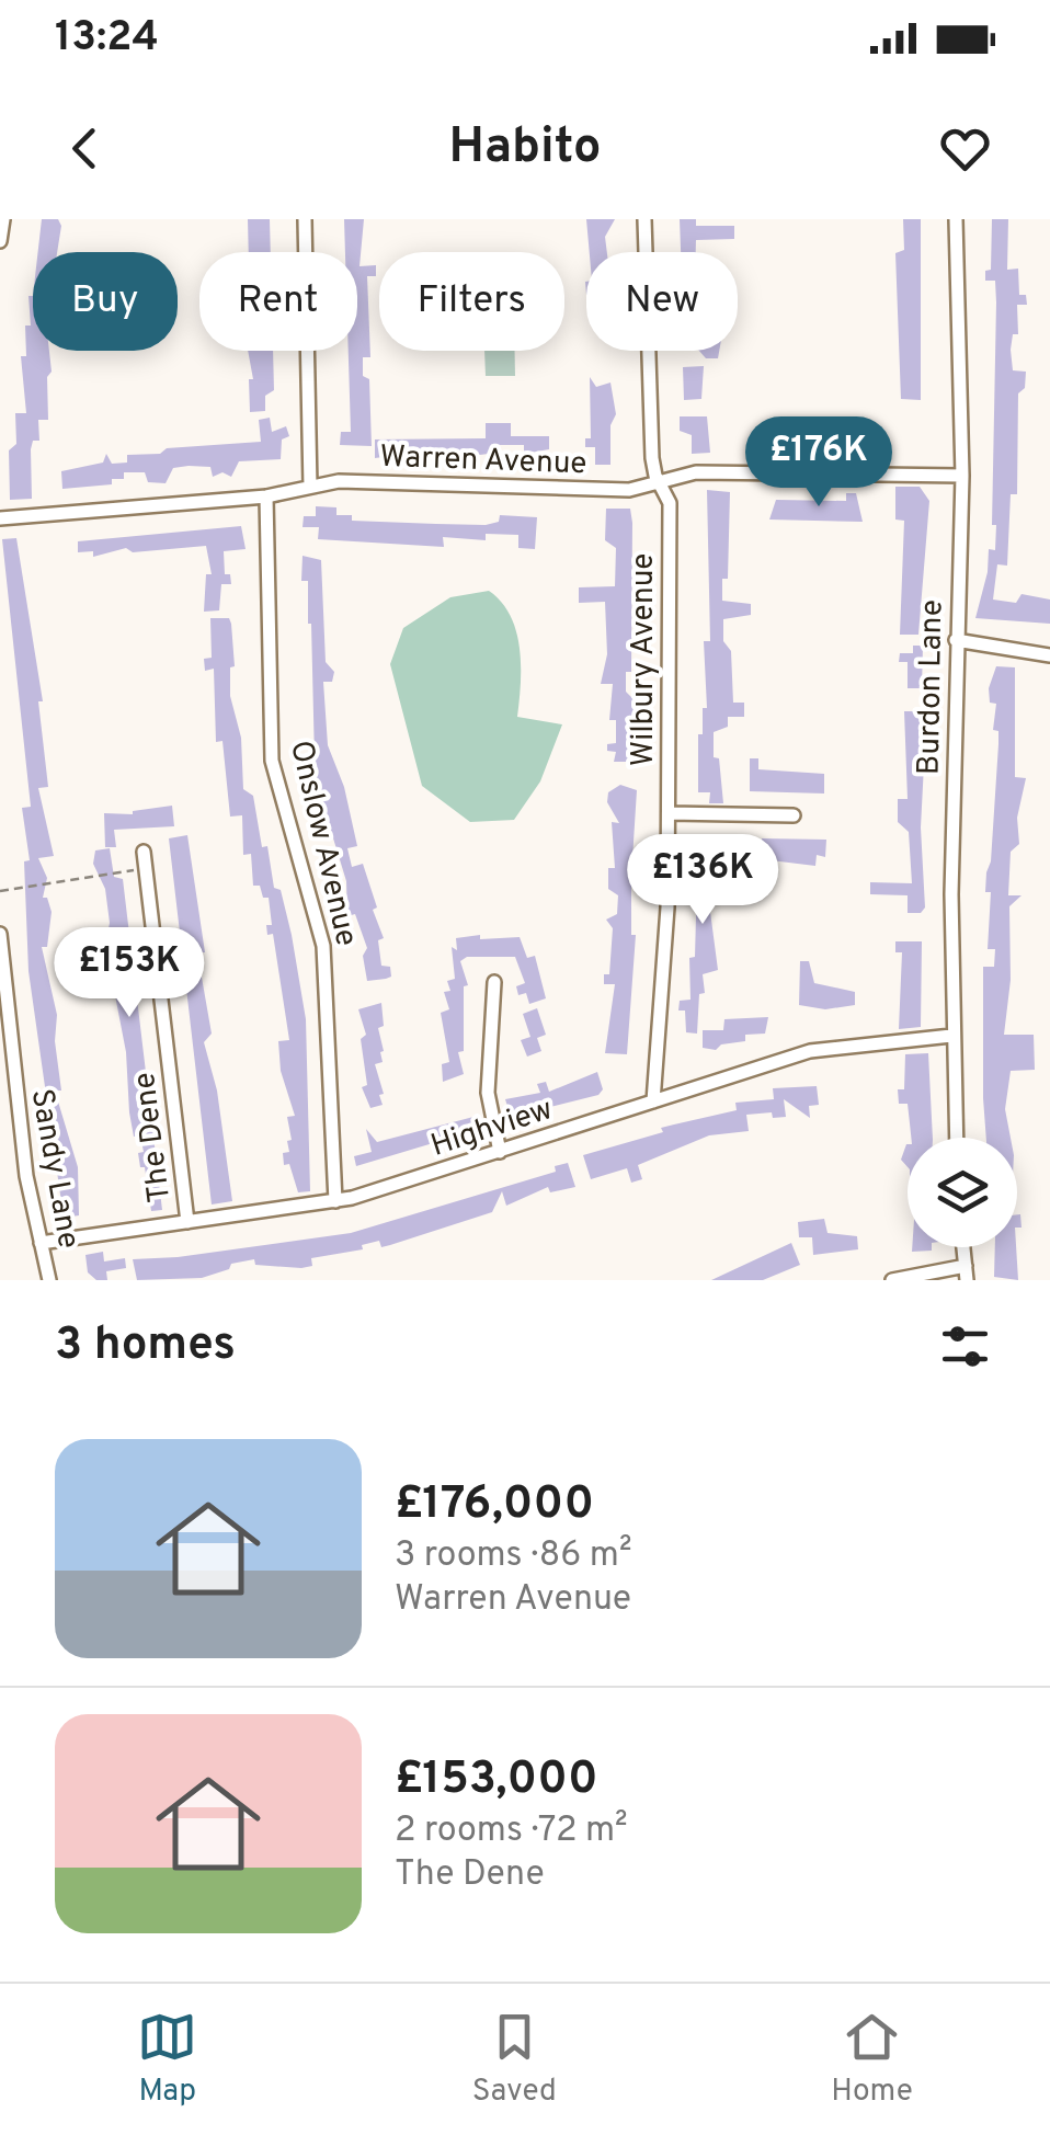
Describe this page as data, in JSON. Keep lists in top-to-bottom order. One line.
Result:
{"streets":{"street":["Warren Avenue","Wilbury Avenue","Burdon Lane","Onslow Avenue","Highview","The Dene","Sandy Lane"]},"crossings":[["Warren Avenue","Wilbury Avenue"],["Warren Avenue","Burdon Lane"],["Warren Avenue","Onslow Avenue"],["Wilbury Avenue","Highview"],["Burdon Lane","Highview"],["Onslow Avenue","Highview"],["Highview","The Dene"],["Highview","Sandy Lane"]],"page":{"status":"13:24","header":"Habito","chip":["Buy","Rent","Filters","New"],"price":["£176K","£136K","£153K"],"heading":"3 homes","list":[{"name":"£176,000","note":"3 rooms · 86 m² · Warren Avenue"},{"name":"£153,000","note":"2 rooms · 72 m² · The Dene"}],"tabs":["Map","Saved","Home"]}}
